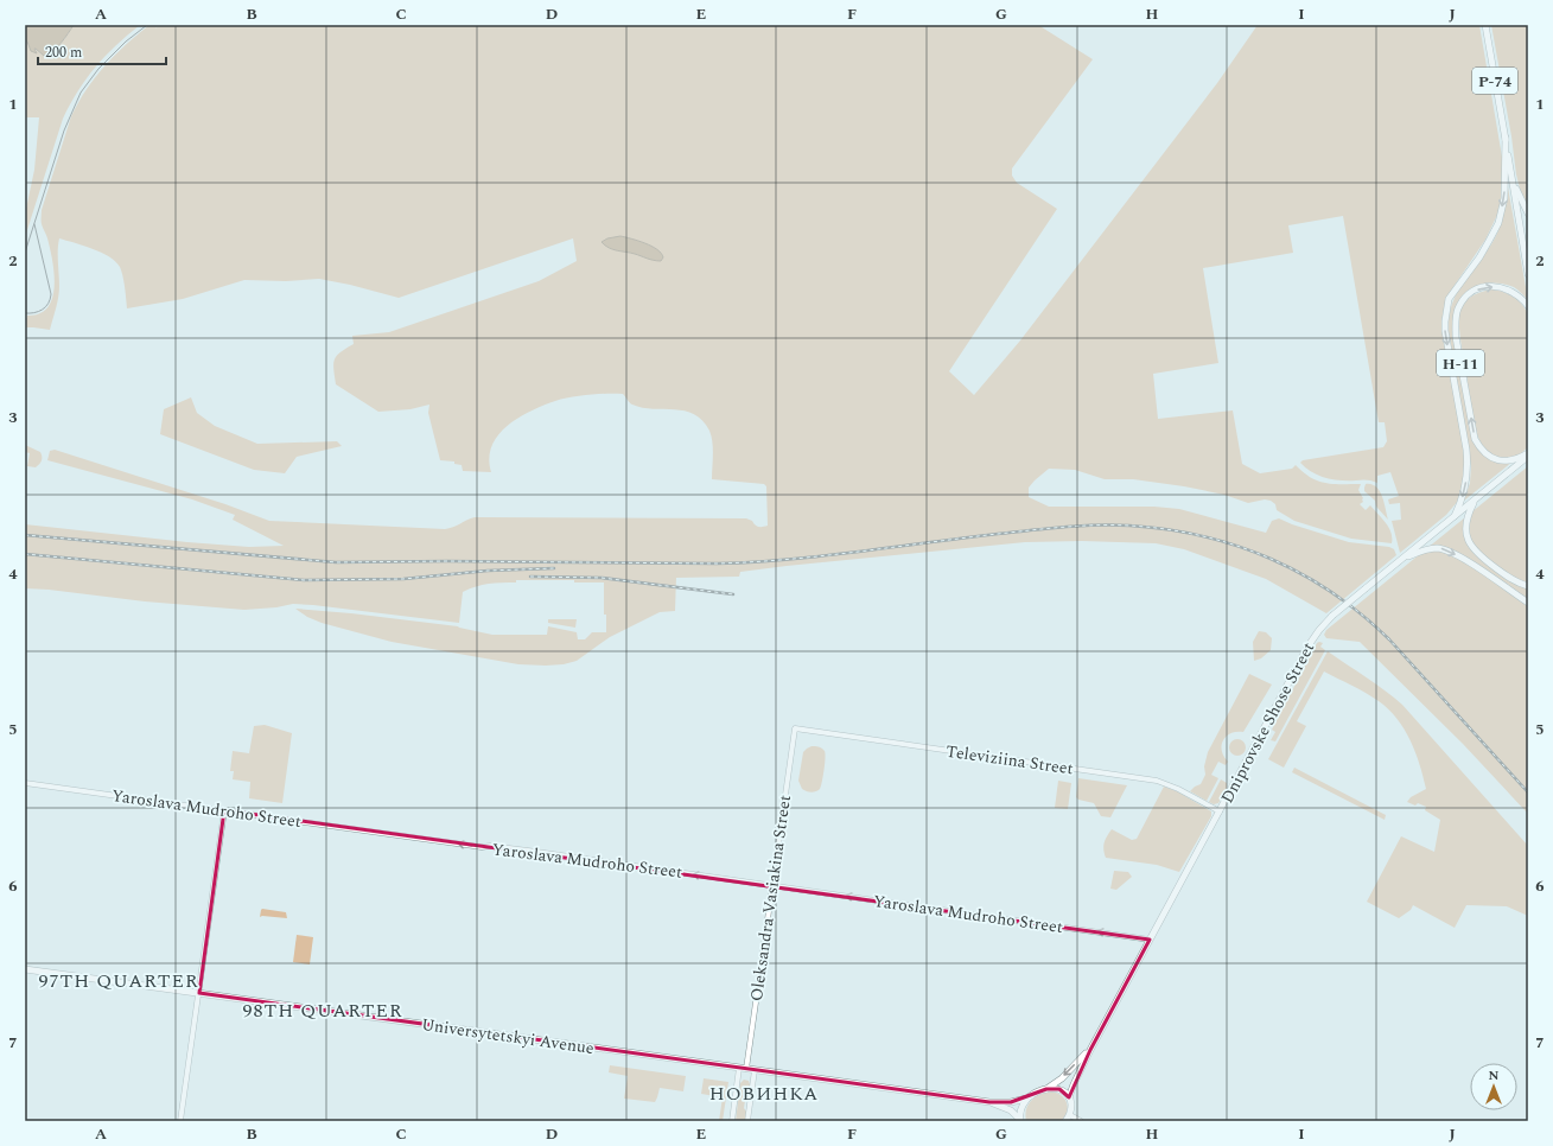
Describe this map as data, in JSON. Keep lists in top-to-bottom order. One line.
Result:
{"streets":{"main road":["Р-74","Н-11","Dniprovske Shose Street","Universytetskyi Avenue"],"street":["Televiziina Street","Yaroslava Mudroho Street","Oleksandra Vasiakina Street"]},"crossings":[["Н-11","Dniprovske Shose Street"],["Dniprovske Shose Street","Televiziina Street"],["Dniprovske Shose Street","Yaroslava Mudroho Street"],["Televiziina Street","Oleksandra Vasiakina Street"],["Yaroslava Mudroho Street","Oleksandra Vasiakina Street"],["Oleksandra Vasiakina Street","Universytetskyi Avenue"]],"one_way":["Yaroslava Mudroho Street"],"districts":["97TH QUARTER","98TH QUARTER","НОВИНКА"],"scale_bar":"200 m","north":"top","grid":{"columns":["A","B","C","D","E","F","G","H","I","J"],"rows":["1","2","3","4","5","6","7"]}}
